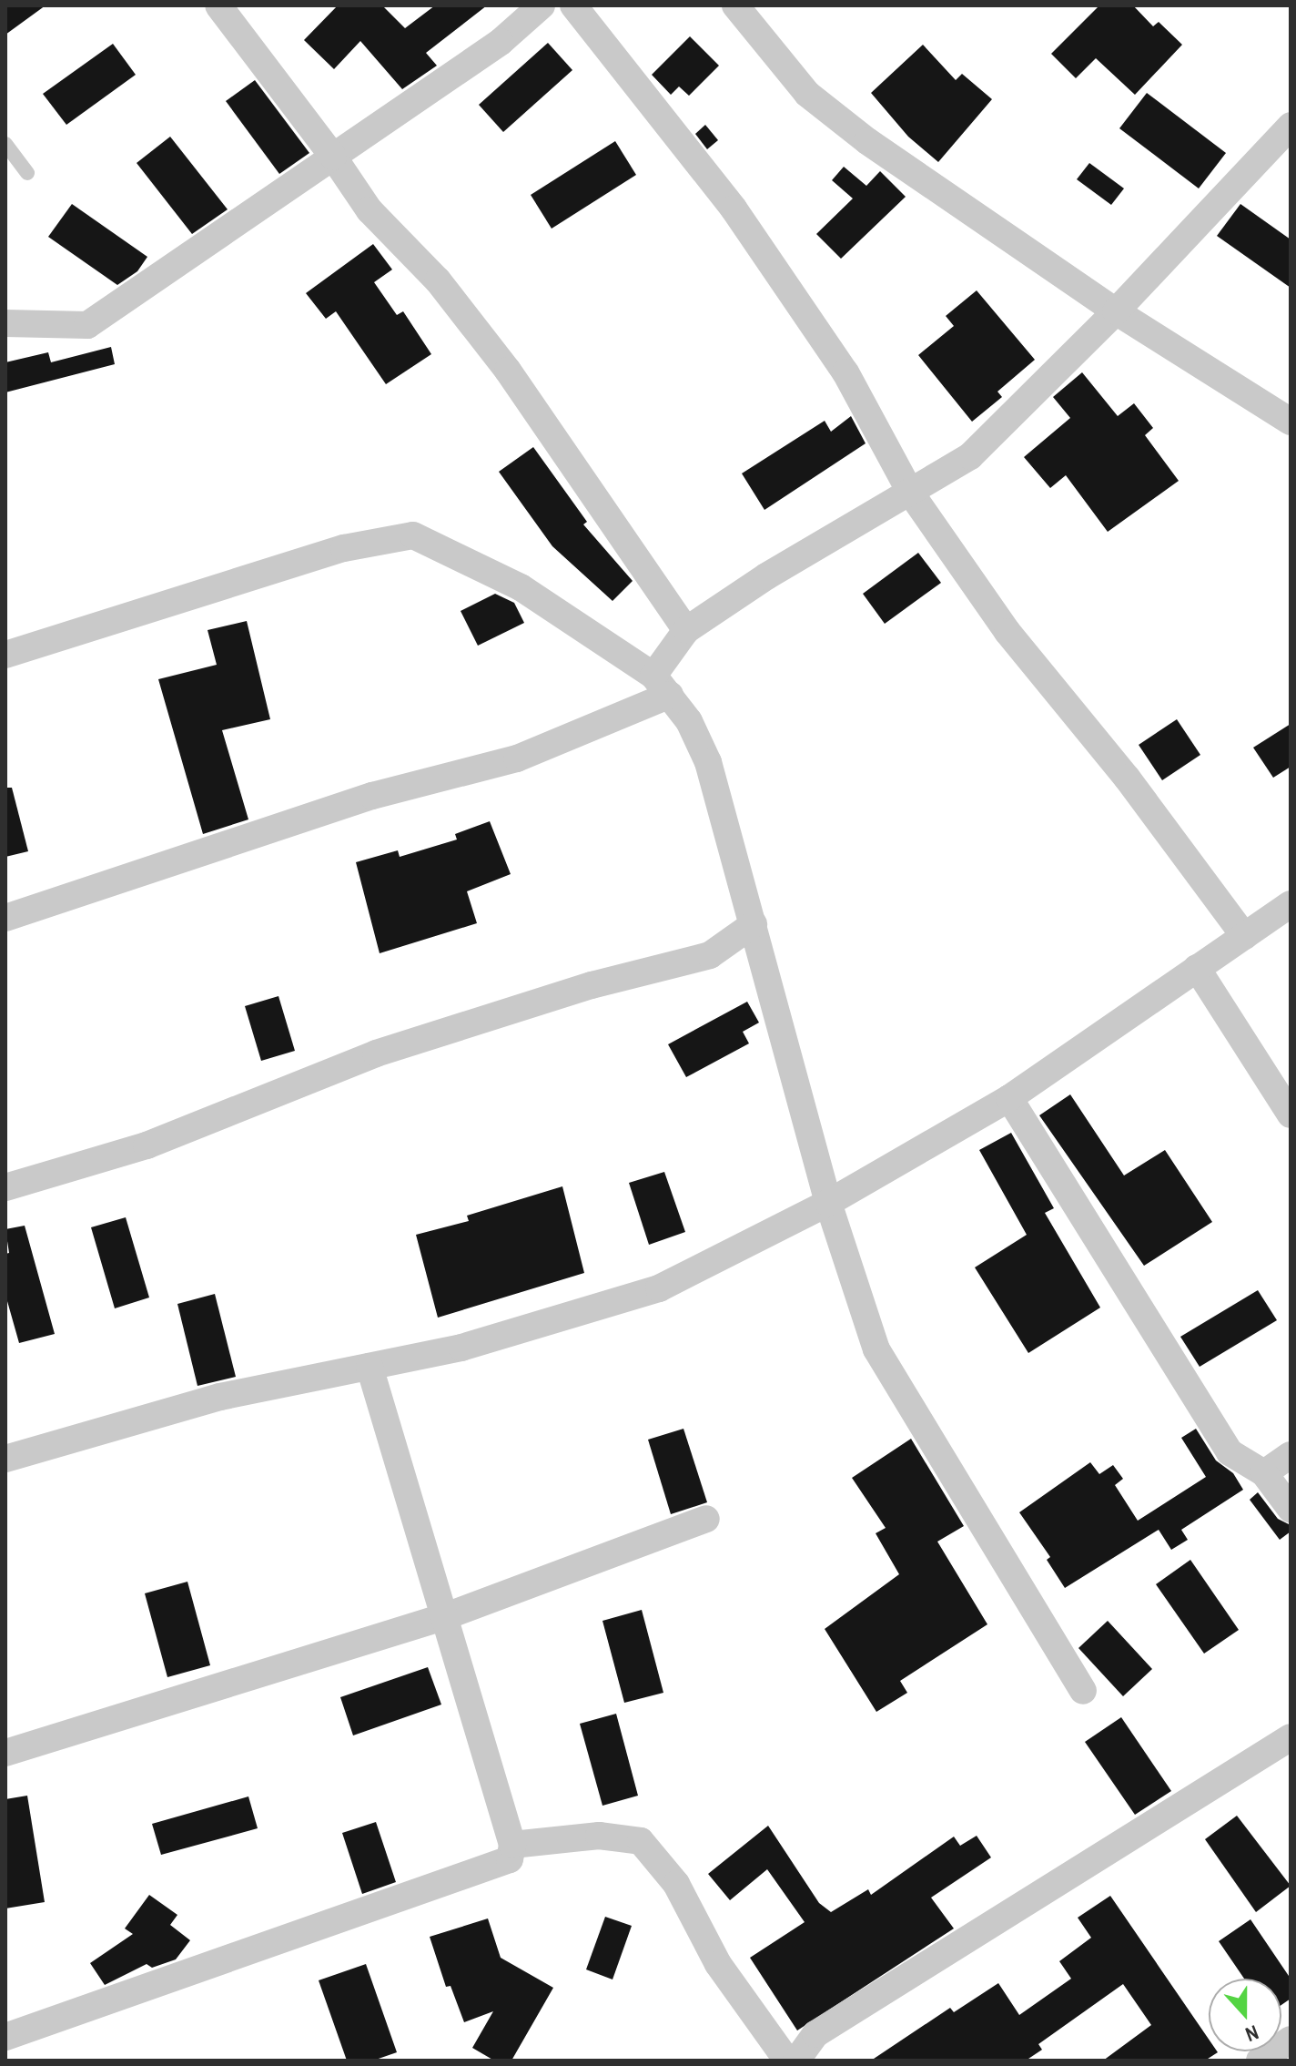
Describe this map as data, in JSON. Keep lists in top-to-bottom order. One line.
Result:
{"north":"bottom"}
